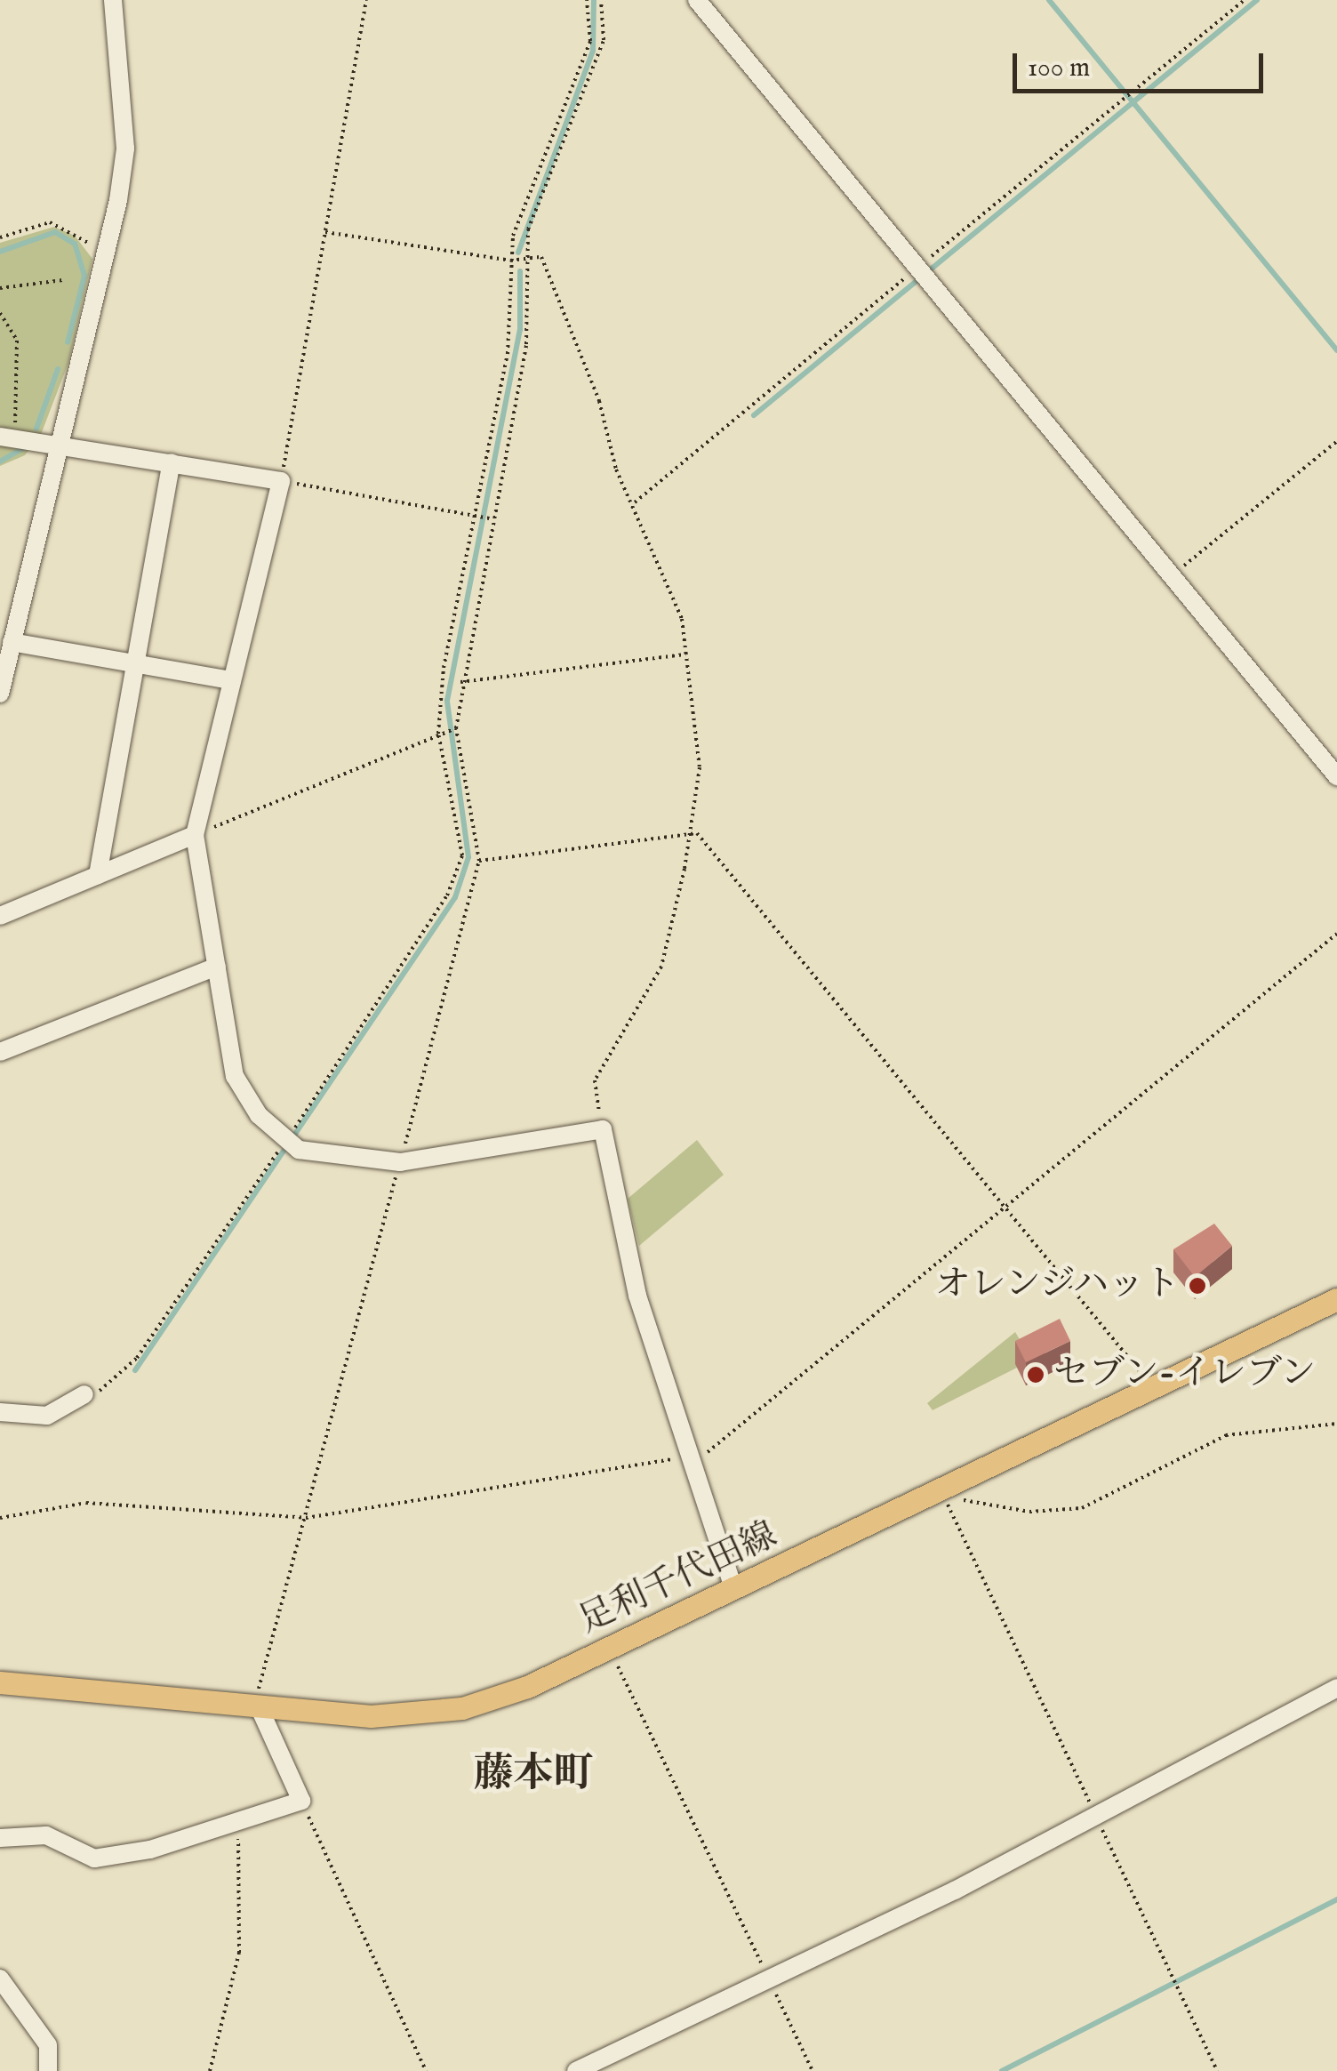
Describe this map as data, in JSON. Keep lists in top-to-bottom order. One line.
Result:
{"streets":{"main road":["足利千代田線"]},"districts":["藤本町"],"places":["オレンジハット","セブン-イレブン"],"scale_bar":"100 m"}
